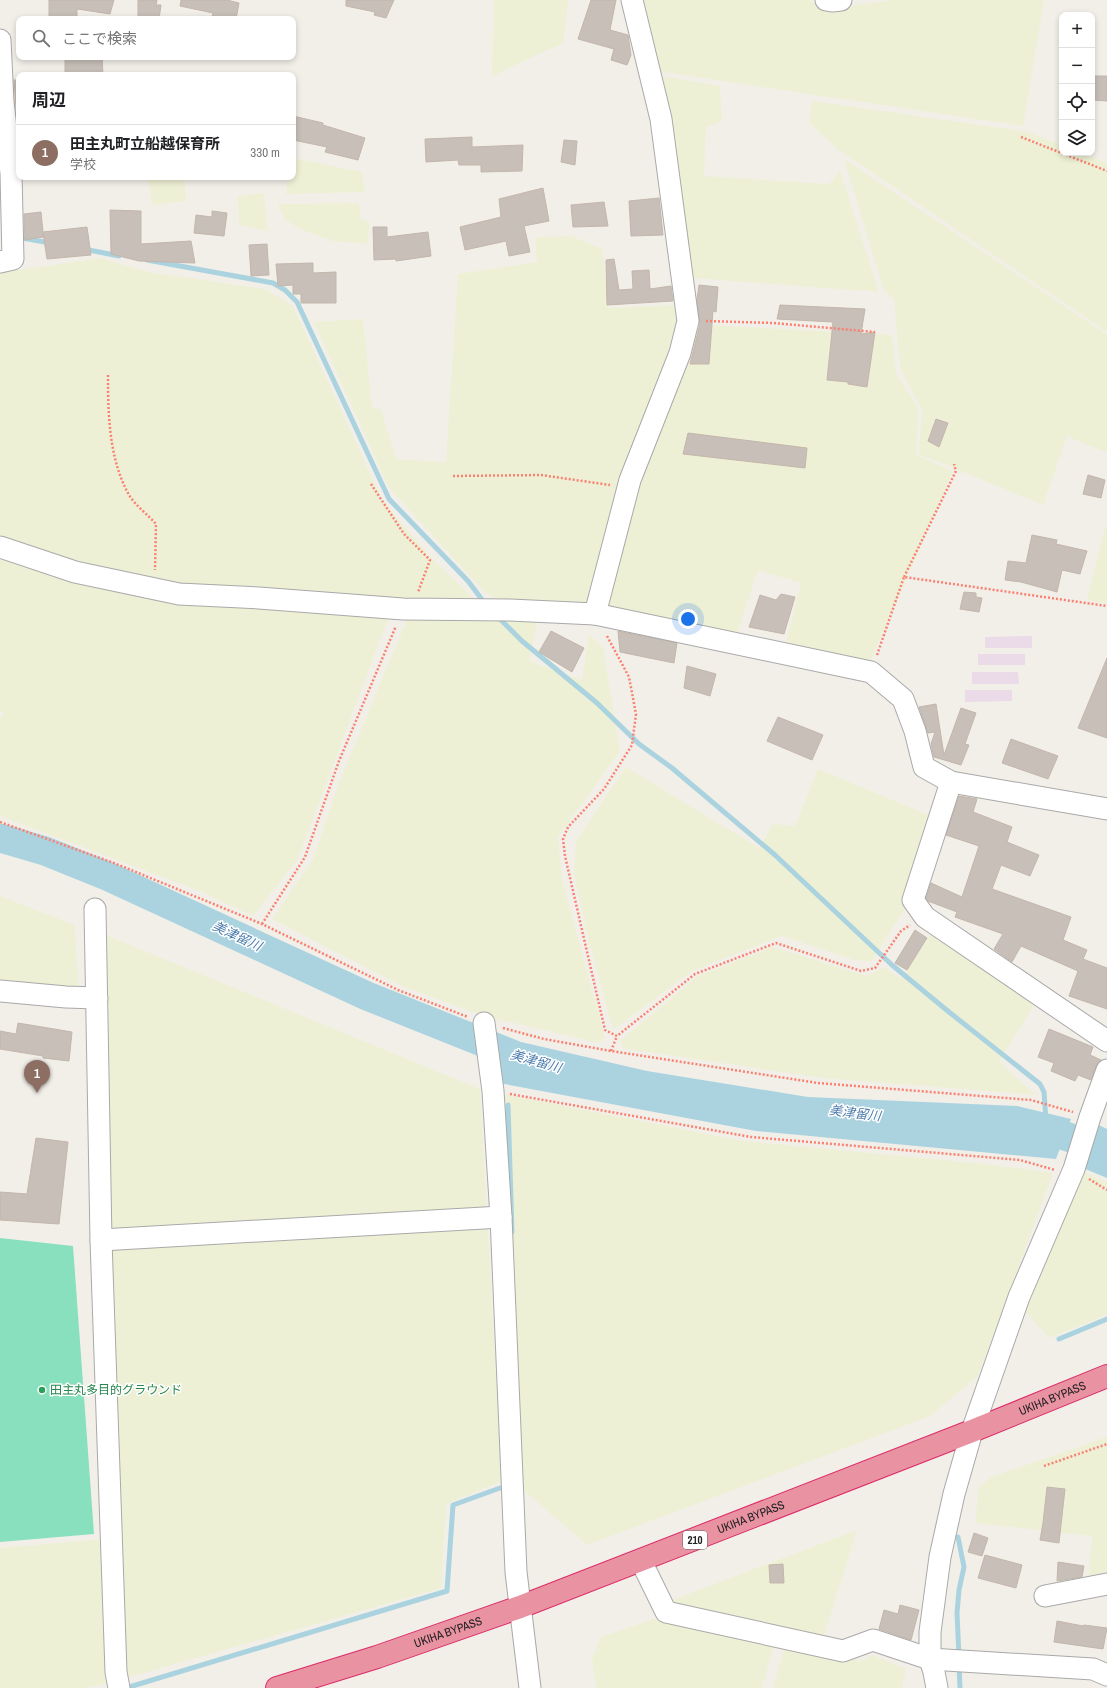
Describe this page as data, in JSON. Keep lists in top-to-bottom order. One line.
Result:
{"streets":{"highway":["UKIHA BYPASS","210"]},"water":["美津留川"],"places":["田主丸多目的グラウンド"],"page":{"map_buttons":["+","−"],"search":"ここで検索","heading":"周辺","list":[{"mark":"1","name":"田主丸町立船越保育所","note":"学校","value":"330 m"}],"pins":"1"}}
